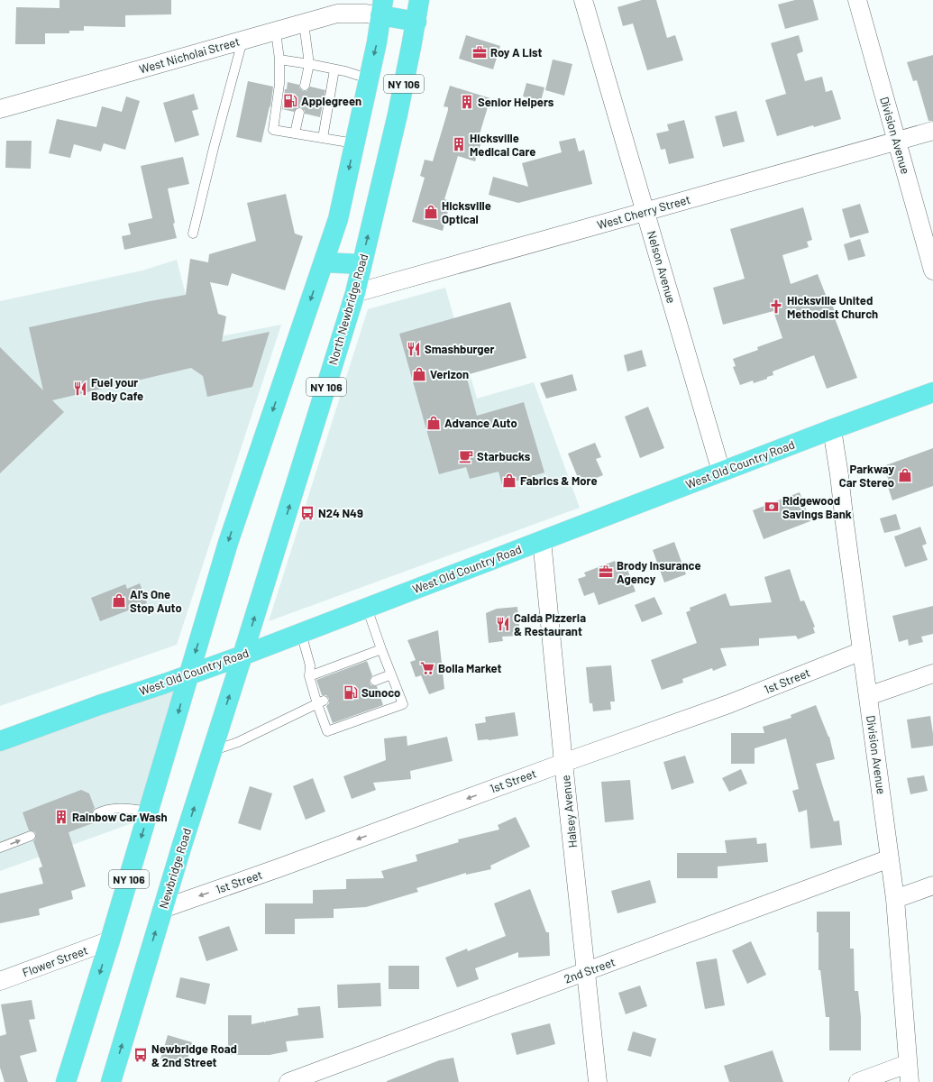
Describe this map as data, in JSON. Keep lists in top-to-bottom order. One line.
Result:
{"streets":{"main road":["NY 106","North Newbridge Road","West Old Country Road","Newbridge Road"],"street":["West Nicholai Street","Division Avenue","West Cherry Street","Nelson Avenue","1st Street","Halsey Avenue","Flower Street","2nd Street"]},"crossings":[["West Nicholai Street","NY 106"],["NY 106","North Newbridge Road"],["NY 106","West Old Country Road"],["NY 106","Flower Street"],["Division Avenue","West Cherry Street"],["Division Avenue","West Old Country Road"],["Division Avenue","1st Street"],["Division Avenue","2nd Street"],["West Cherry Street","Nelson Avenue"],["West Cherry Street","North Newbridge Road"],["Nelson Avenue","West Old Country Road"],["North Newbridge Road","West Old Country Road"],["North Newbridge Road","Newbridge Road"],["West Old Country Road","Halsey Avenue"],["West Old Country Road","Newbridge Road"],["1st Street","Halsey Avenue"],["1st Street","Newbridge Road"],["Halsey Avenue","2nd Street"]],"one_way":["1st Street"],"places":{"office":["Roy A List","Brody Insurance Agency"],"fuel station":["Applegreen","Sunoco"],"building":["Senior Helpers","Hicksville Medical Care","Rainbow Car Wash"],"shop":["Hicksville Optical","Verizon","Advance Auto","Parkway Car Stereo","Fabrics & More","Al's One Stop Auto"],"church":["Hicksville United Methodist Church"],"restaurant":["Smashburger","Fuel your Body Cafe","Calda Pizzeria & Restaurant"],"cafe":["Starbucks"],"bank":["Ridgewood Savings Bank"],"bus stop":["N24 N49","Newbridge Road & 2nd Street"],"supermarket":["Bolla Market"]}}
